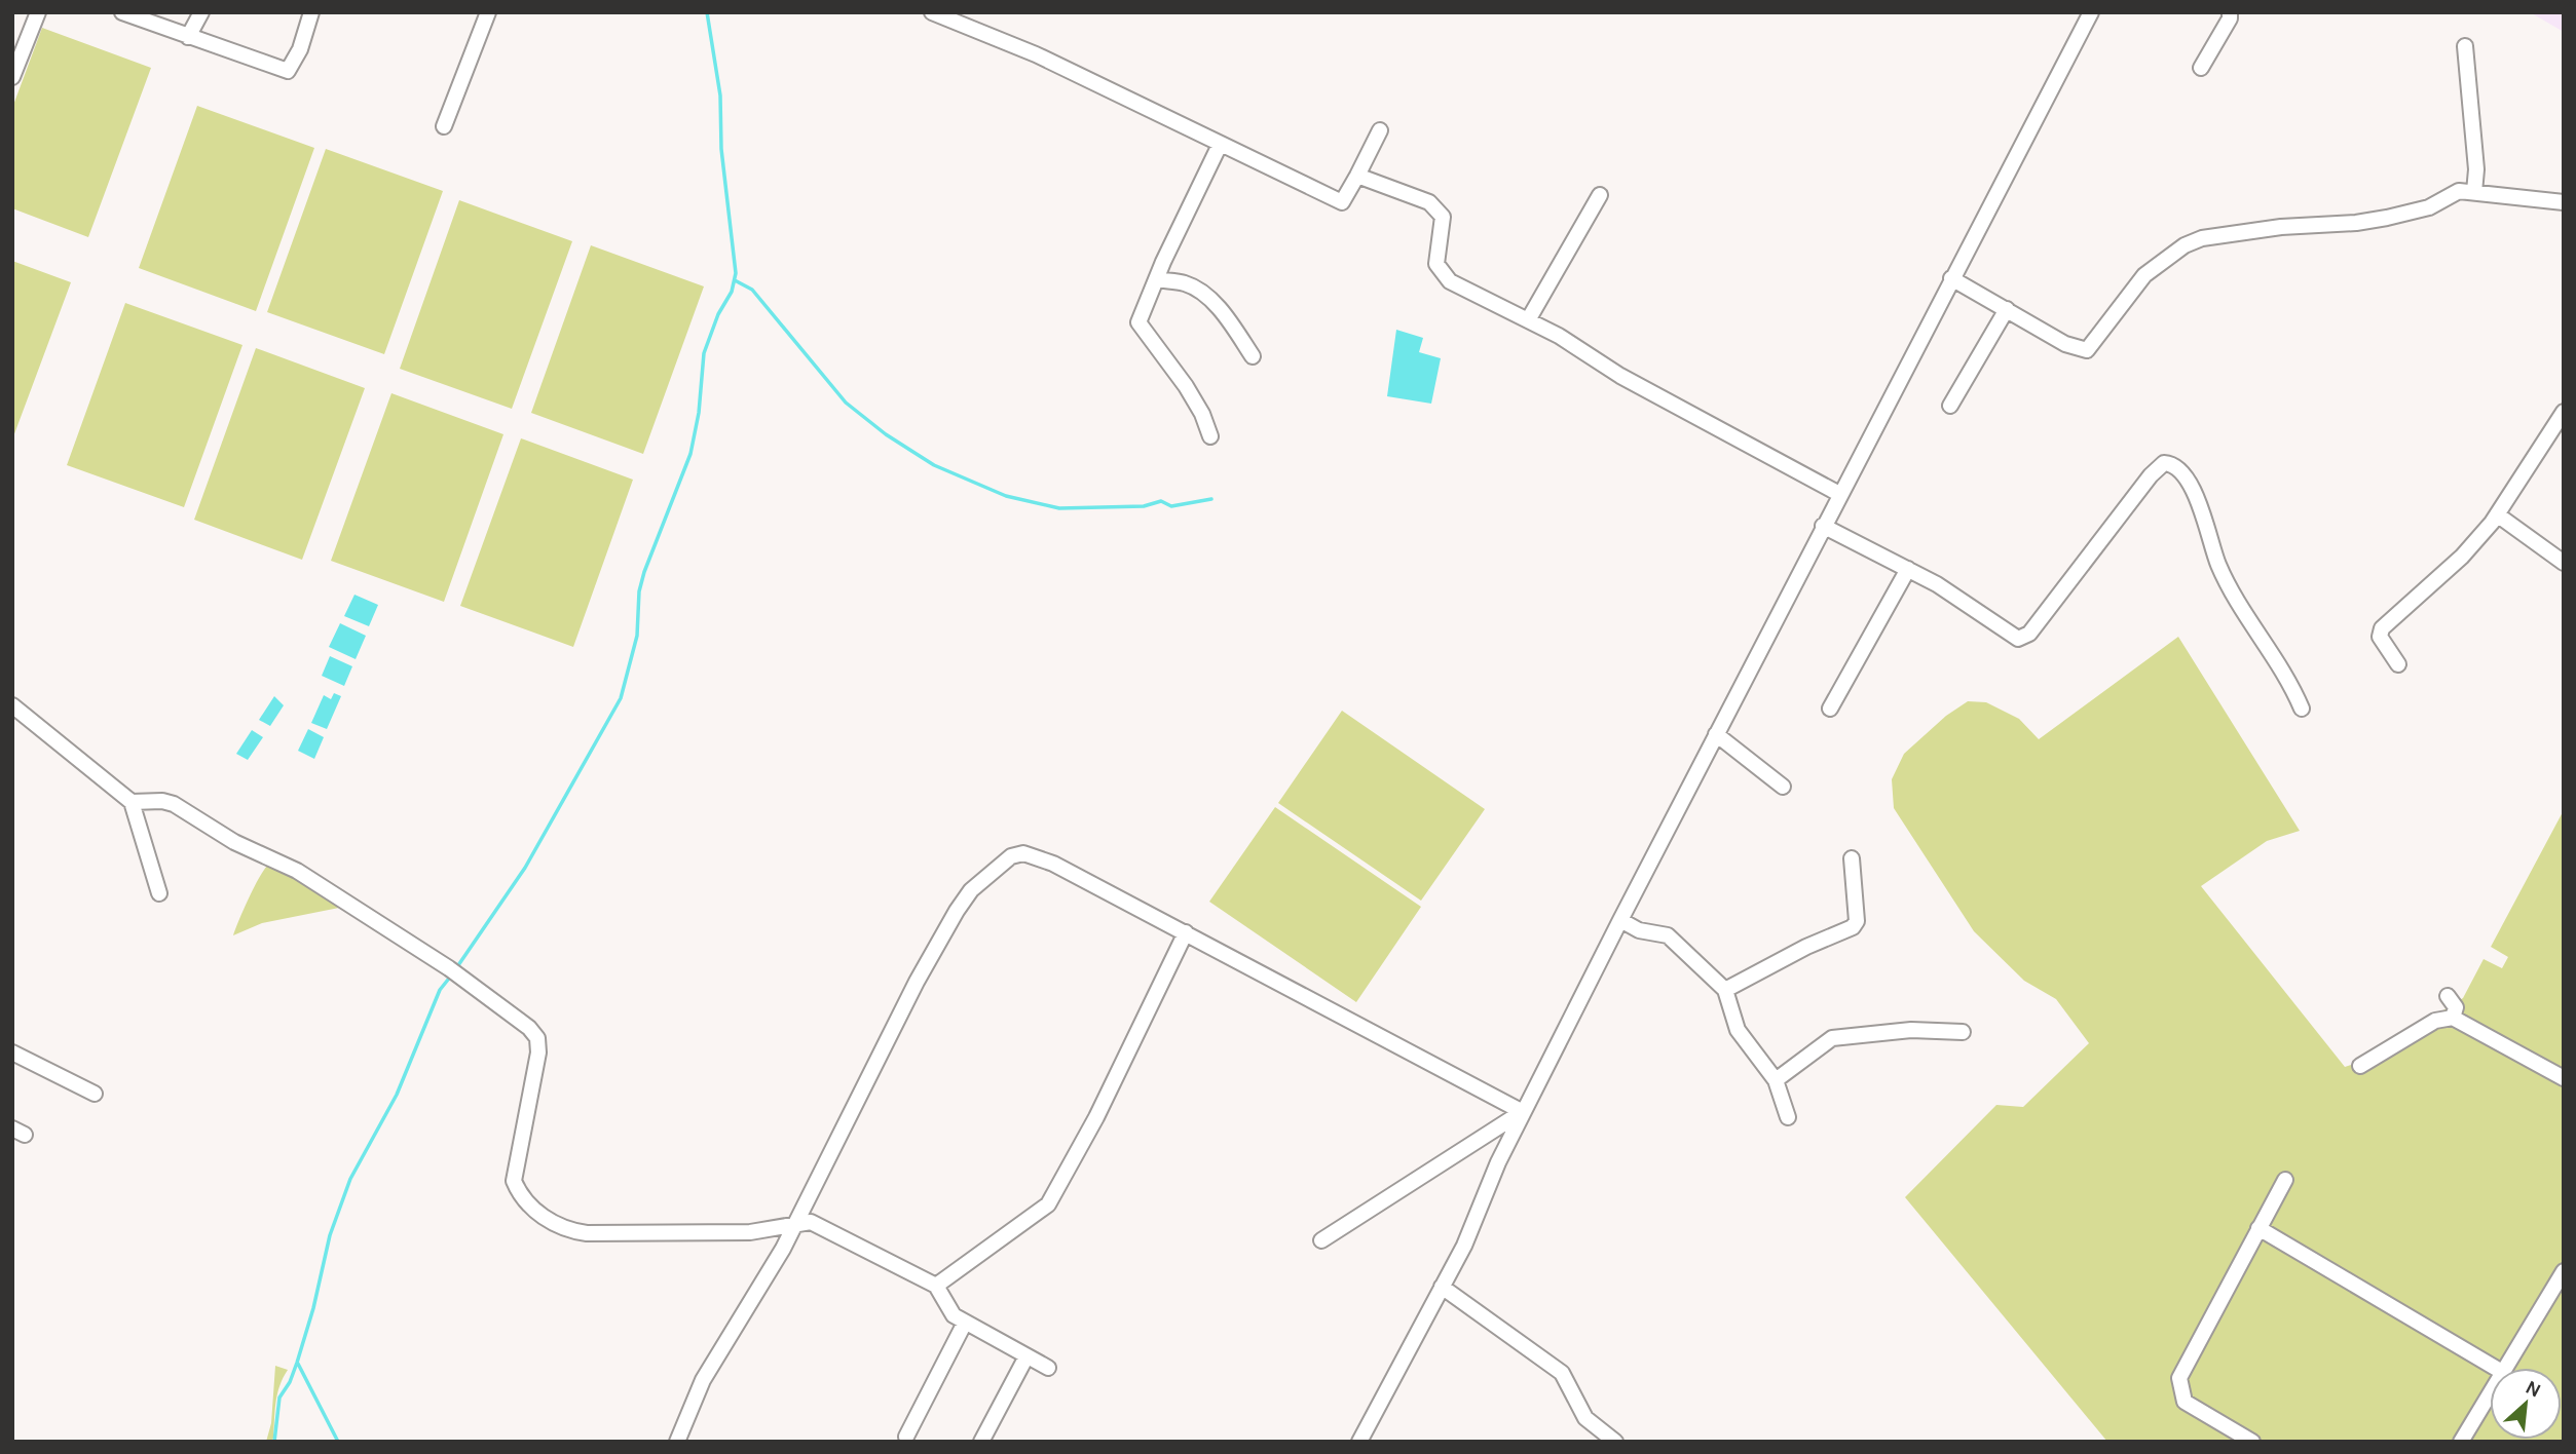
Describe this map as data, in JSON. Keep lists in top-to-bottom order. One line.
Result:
{"north":"top right"}
